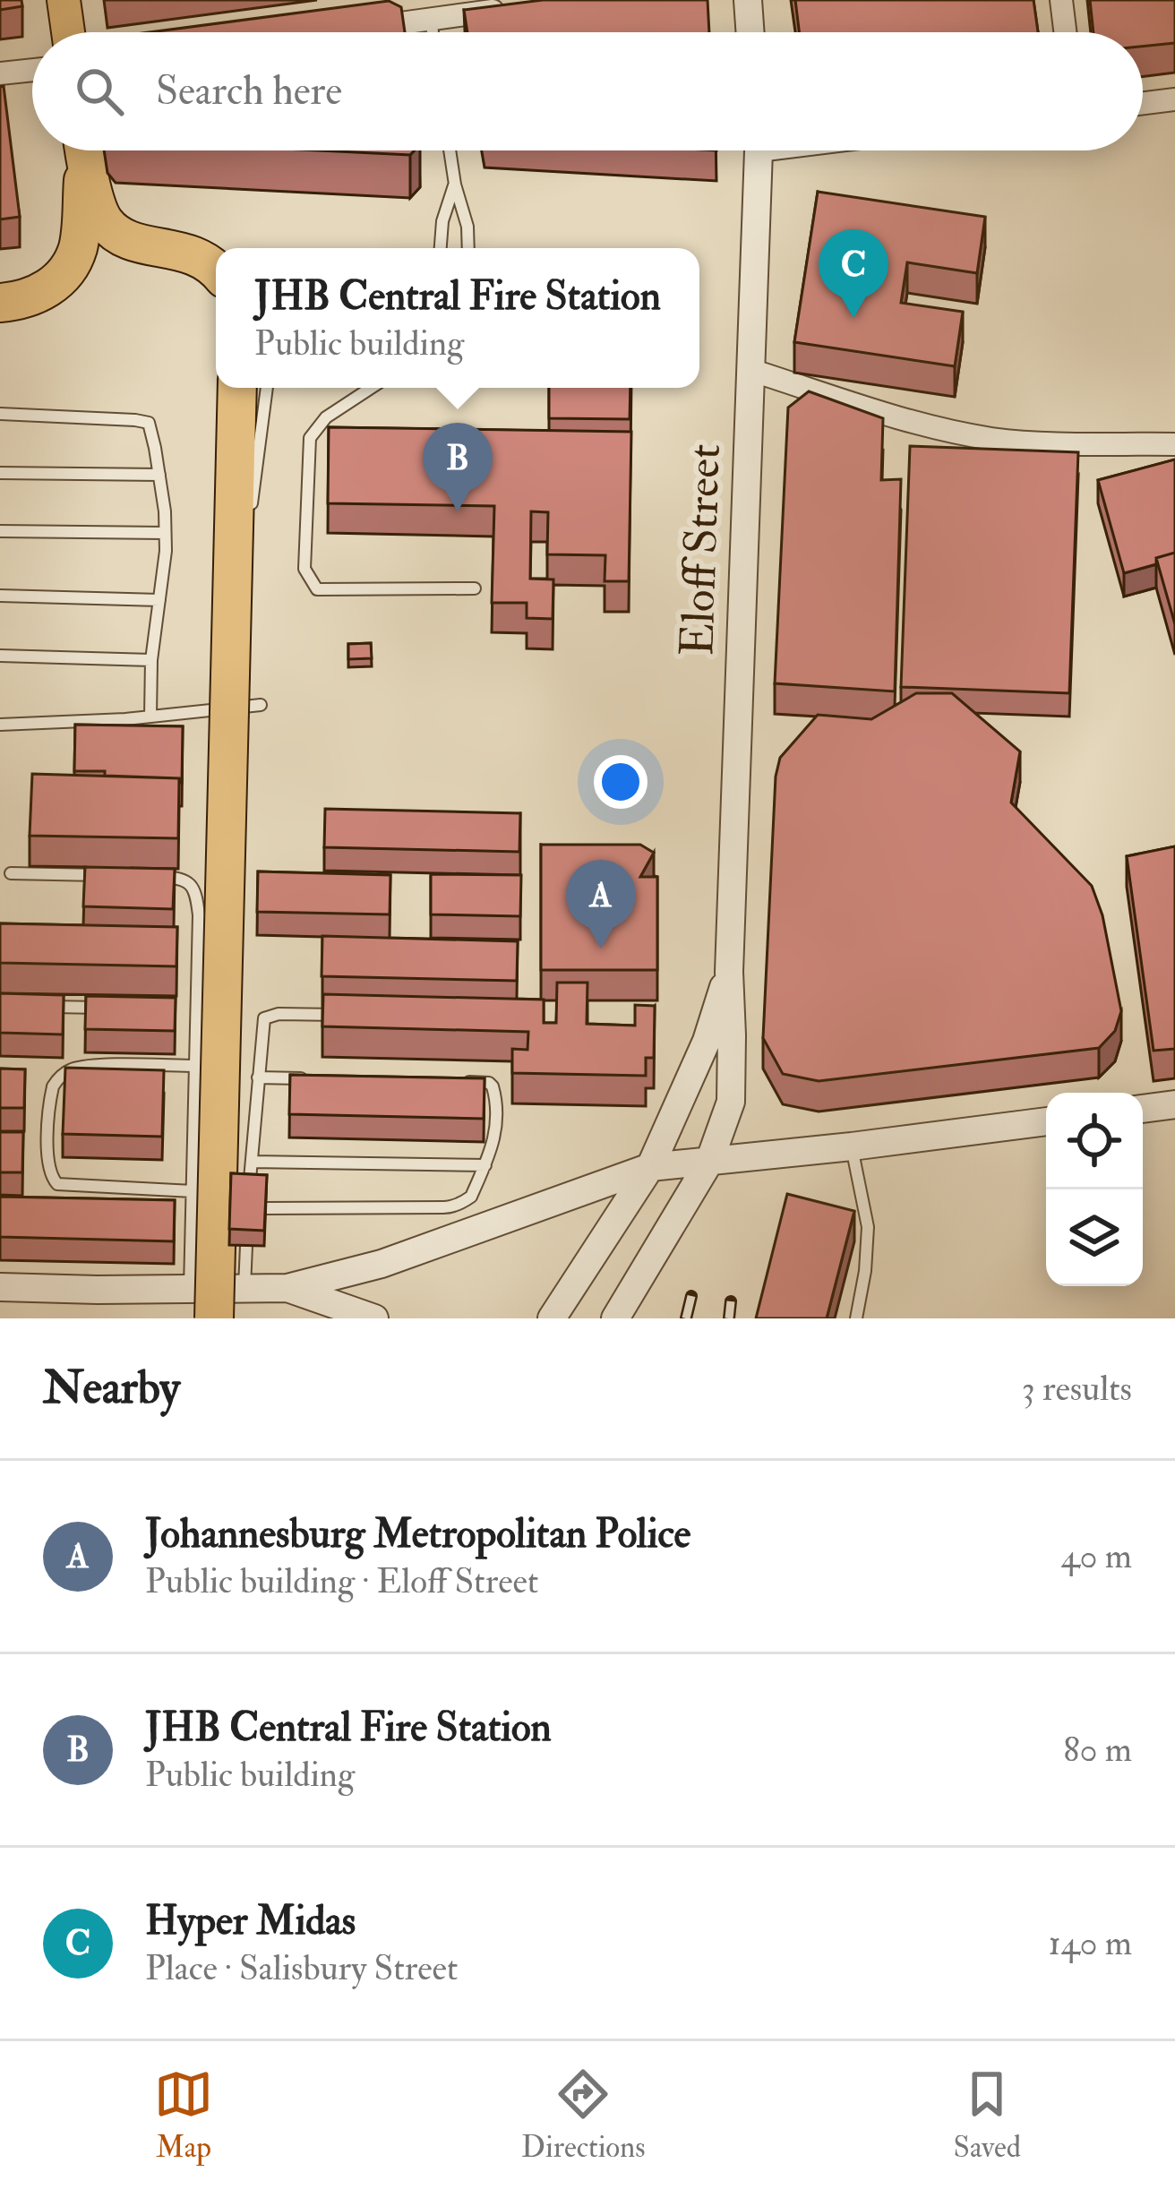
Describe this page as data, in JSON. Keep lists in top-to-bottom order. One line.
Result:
{"streets":{"street":["Eloff Street"]},"page":{"search":"Search here","pins":["C","B","A"],"popup":["JHB Central Fire Station","Public building"],"heading":["Nearby","3 results"],"list":[{"mark":"A","name":"Johannesburg Metropolitan Police","note":"Public building · Eloff Street","value":"40 m"},{"mark":"B","name":"JHB Central Fire Station","note":"Public building","value":"80 m"},{"mark":"C","name":"Hyper Midas","note":"Place · Salisbury Street","value":"140 m"}],"nav":["Map","Directions","Saved"]}}
